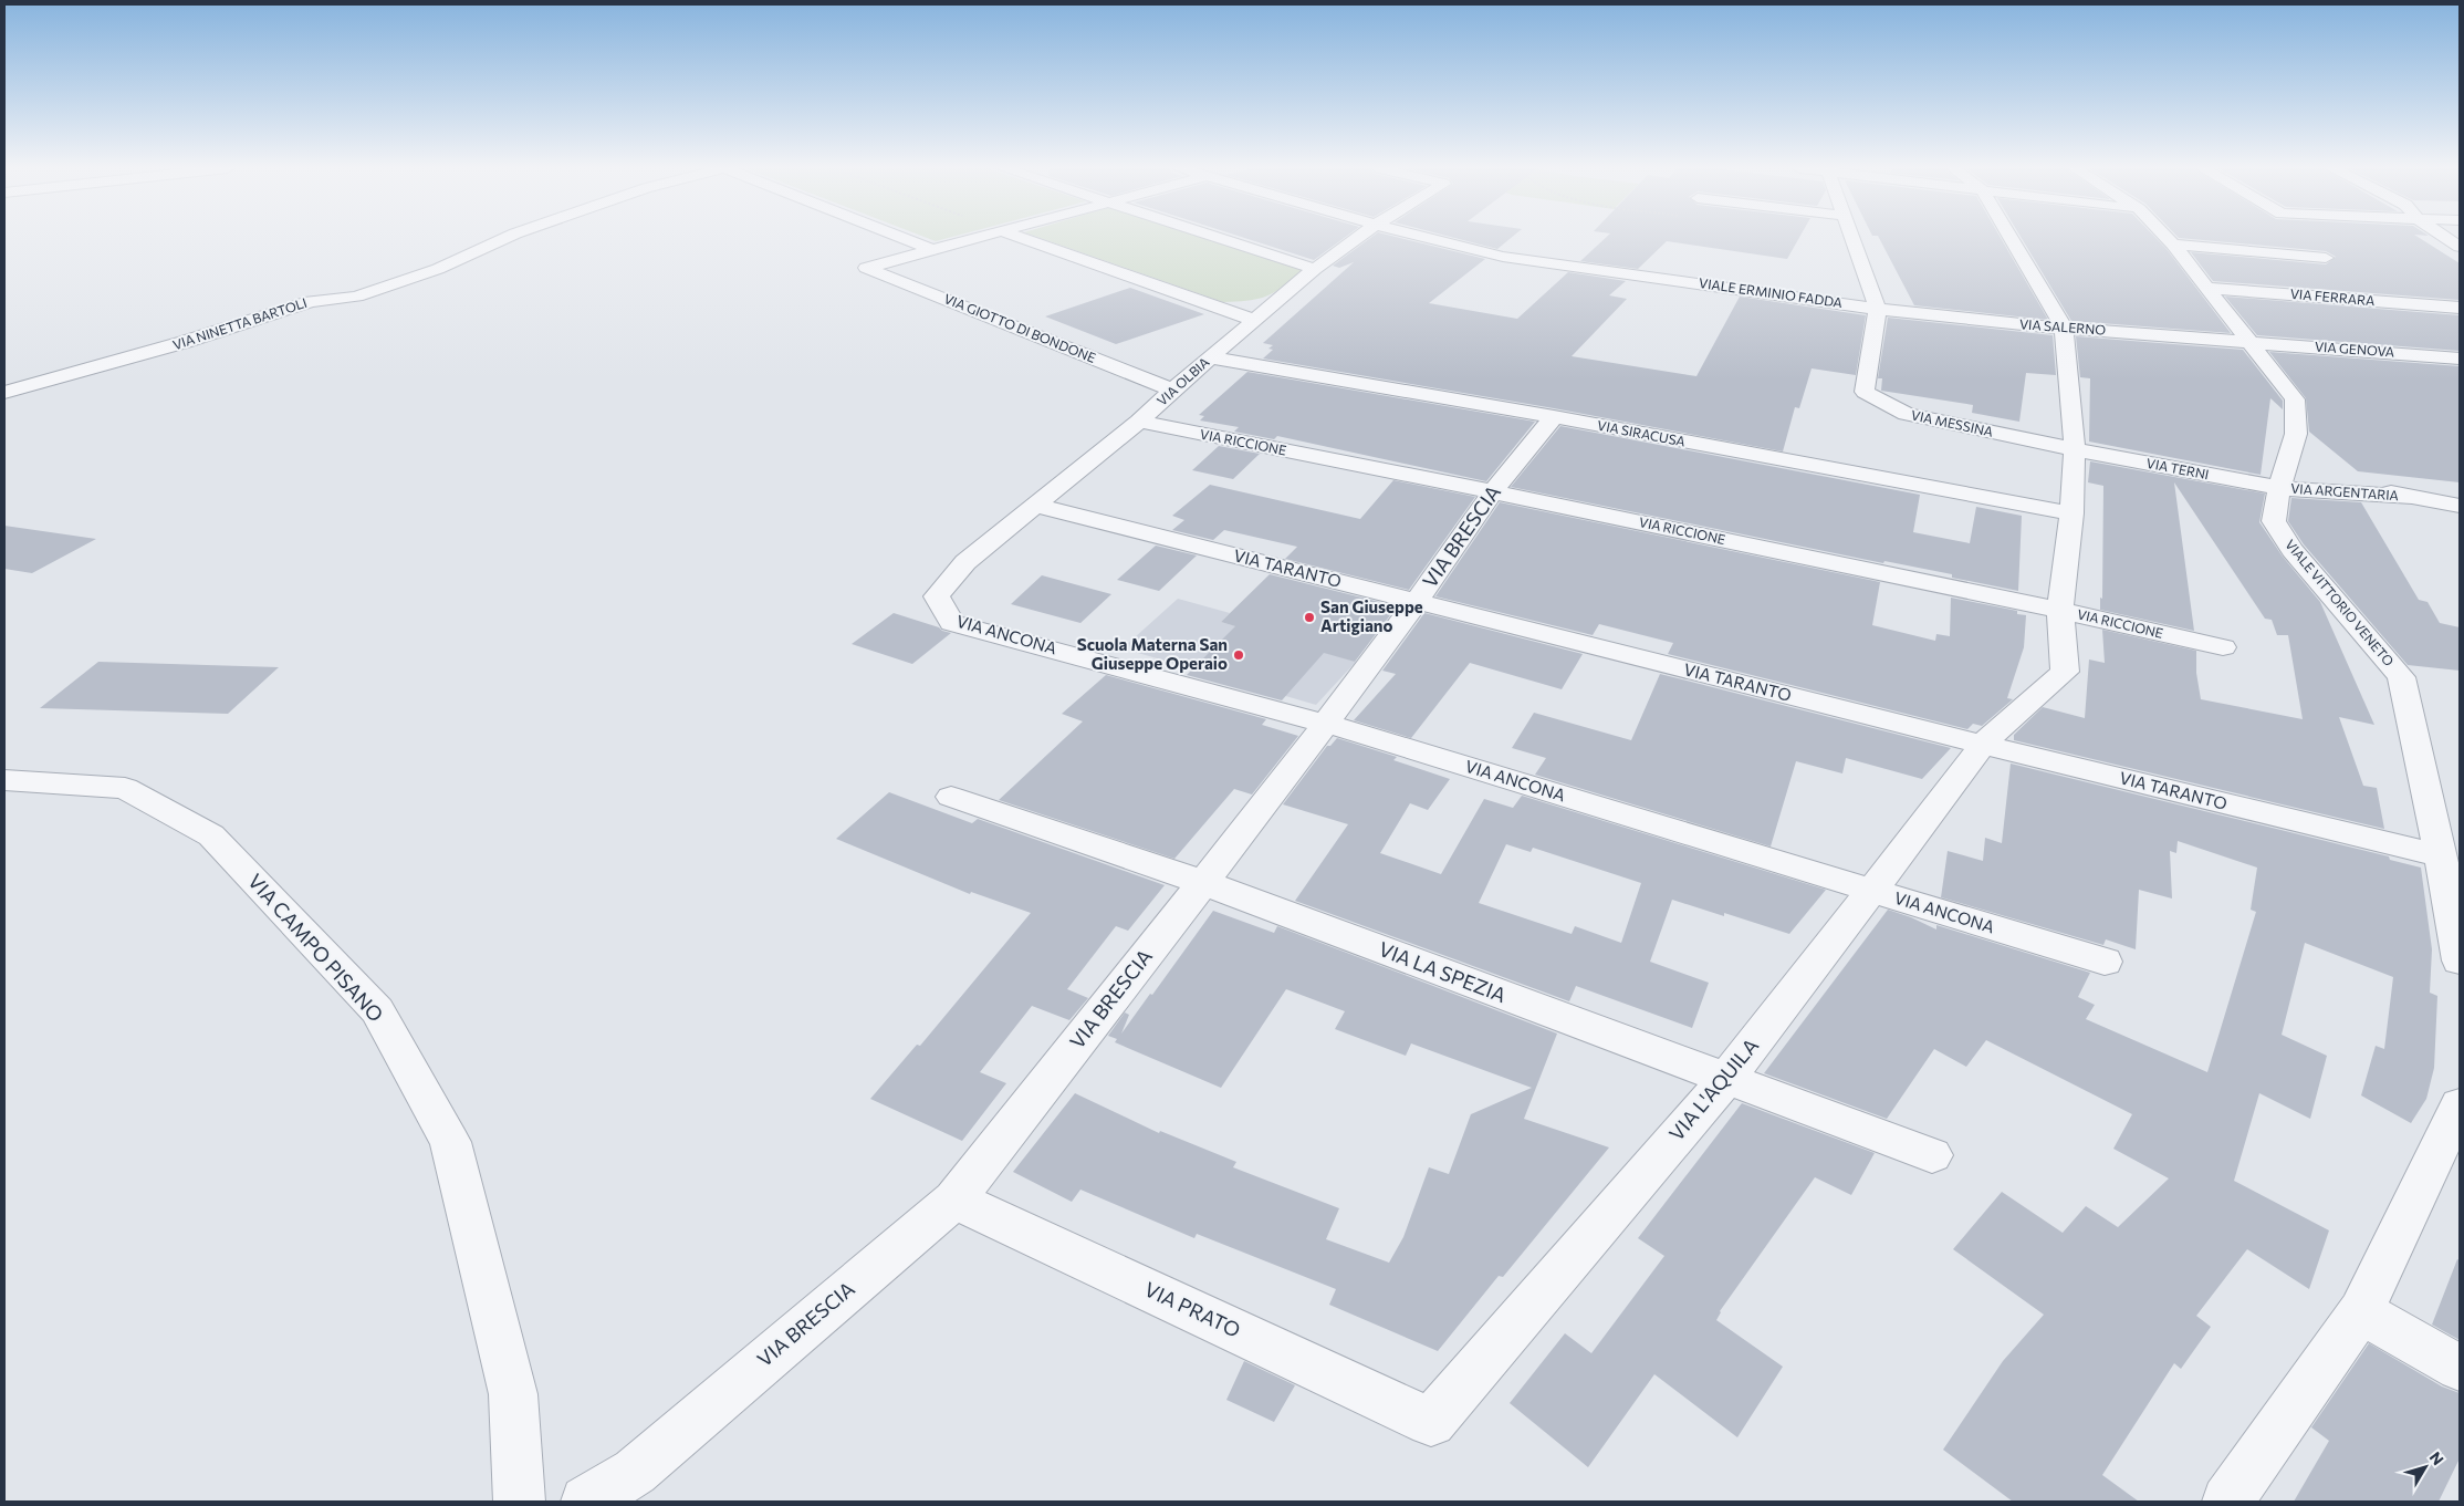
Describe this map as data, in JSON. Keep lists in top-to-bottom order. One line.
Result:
{"streets":{"street":["VIALE ERMINIO FADDA","VIA FERRARA","VIA NINETTA BARTOLI","VIA SALERNO","VIA GIOTTO DI BONDONE","VIA GENOVA","VIA OLBIA","VIA MESSINA","VIA SIRACUSA","VIA RICCIONE","VIA TERNI","VIA ARGENTARIA","VIA BRESCIA","VIA TARANTO","VIALE VITTORIO VENETO","VIA ANCONA","VIA CAMPO PISANO","VIA LA SPEZIA","VIA L'AQUILA","VIA PRATO"]},"crossings":[["VIALE ERMINIO FADDA","VIA SALERNO"],["VIALE ERMINIO FADDA","VIA MESSINA"],["VIA FERRARA","VIALE VITTORIO VENETO"],["VIA SALERNO","VIA GENOVA"],["VIA SALERNO","VIA MESSINA"],["VIA SALERNO","VIALE VITTORIO VENETO"],["VIA GIOTTO DI BONDONE","VIA OLBIA"],["VIA GENOVA","VIALE VITTORIO VENETO"],["VIA OLBIA","VIA SIRACUSA"],["VIA OLBIA","VIA RICCIONE"],["VIA OLBIA","VIA TARANTO"],["VIA OLBIA","VIA ANCONA"],["VIA MESSINA","VIA TERNI"],["VIA SIRACUSA","VIA BRESCIA"],["VIA RICCIONE","VIA BRESCIA"],["VIA RICCIONE","VIA L'AQUILA"],["VIA TERNI","VIA ARGENTARIA"],["VIA TERNI","VIALE VITTORIO VENETO"],["VIA ARGENTARIA","VIALE VITTORIO VENETO"],["VIA BRESCIA","VIA TARANTO"],["VIA BRESCIA","VIA ANCONA"],["VIA BRESCIA","VIA LA SPEZIA"],["VIA BRESCIA","VIA PRATO"],["VIA TARANTO","VIALE VITTORIO VENETO"],["VIA TARANTO","VIA L'AQUILA"],["VIA ANCONA","VIA L'AQUILA"],["VIA LA SPEZIA","VIA L'AQUILA"],["VIA L'AQUILA","VIA PRATO"]],"places":["San Giuseppe Artigiano","Scuola Materna San Giuseppe Operaio"],"north":"top right"}
